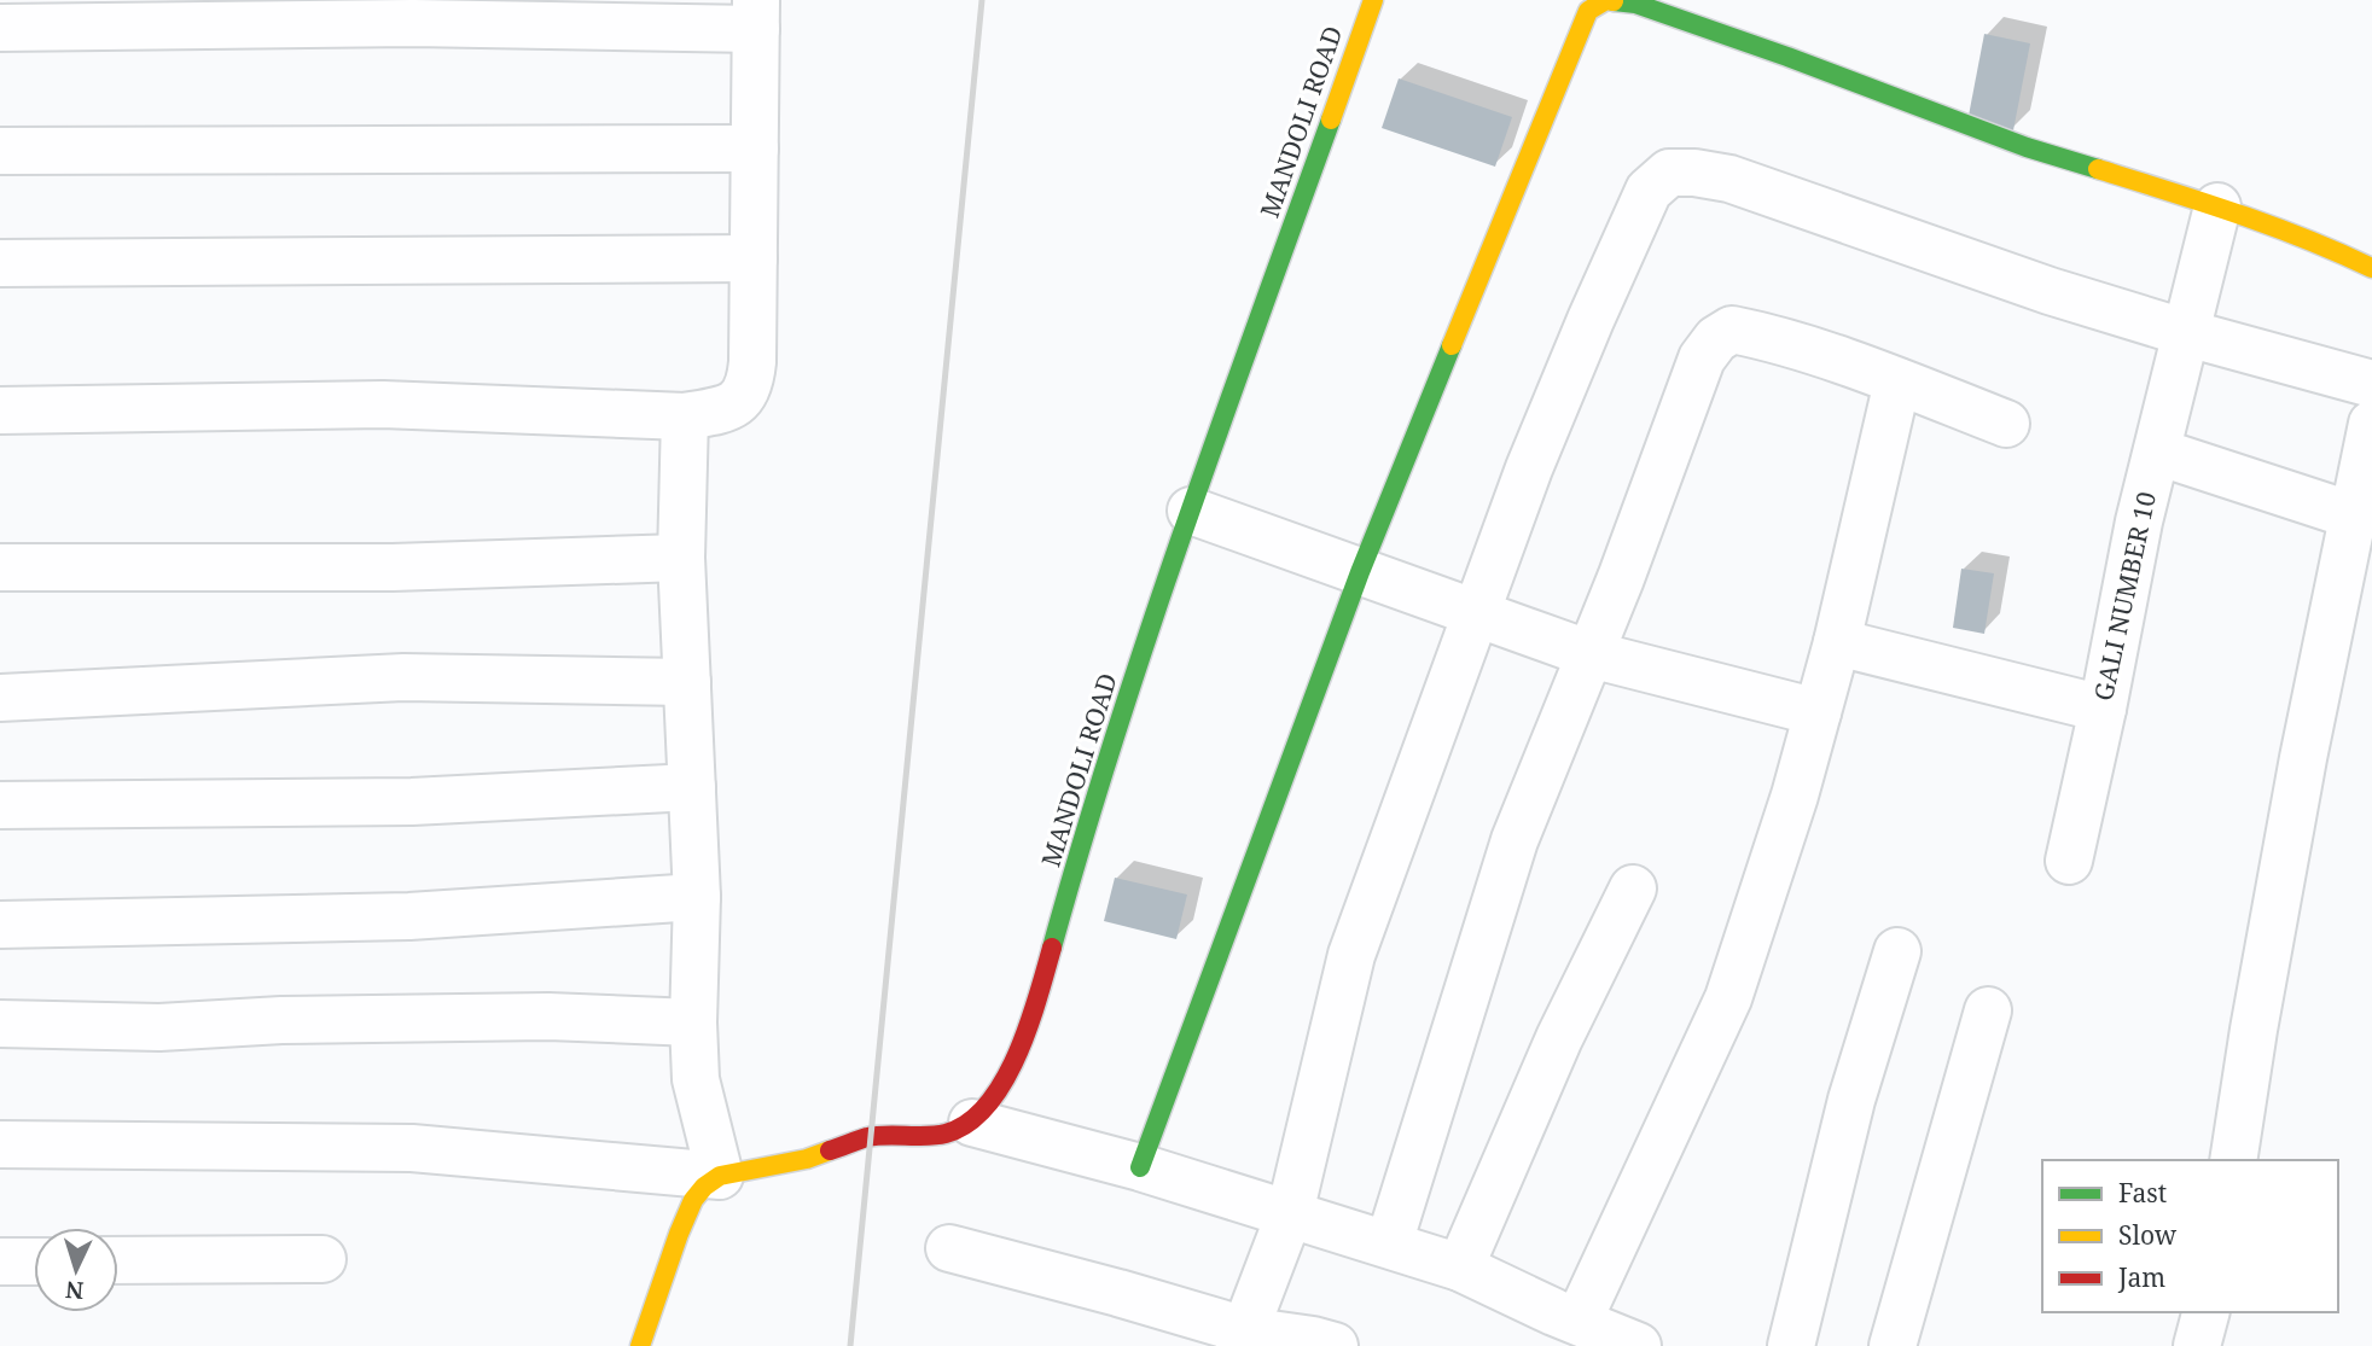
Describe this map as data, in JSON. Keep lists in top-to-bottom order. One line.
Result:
{"streets":{"street":["MANDOLI ROAD","GALI NUMBER 10"]},"legend":["Fast","Slow","Jam"],"north":"bottom"}
